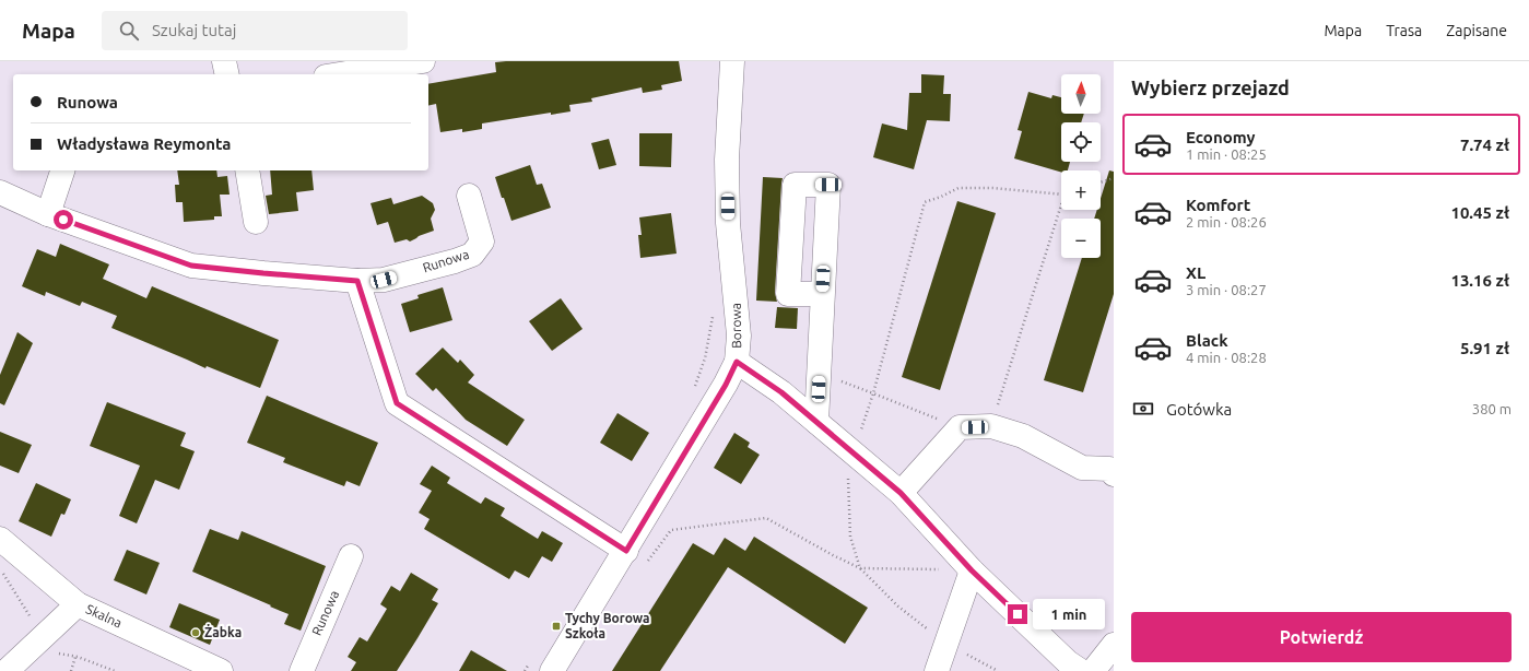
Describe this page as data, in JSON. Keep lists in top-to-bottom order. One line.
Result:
{"streets":{"street":["Runowa","Borowa","Skalna"]},"places":{"transit":["Tychy Borowa Szkoła"],"other":["Żabka"]},"north":"top","page":{"header":"Mapa","search":"Szukaj tutaj","nav":["Mapa","Trasa","Zapisane"],"heading":"Wybierz przejazd","map_buttons":["+","−"],"banner":["Runowa","Władysława Reymonta"],"list":[{"name":"Economy","note":"1 min · 08:25","value":"7.74 zł"},{"name":"Komfort","note":"2 min · 08:26","value":"10.45 zł"},{"name":"XL","note":"3 min · 08:27","value":"13.16 zł"},{"name":"Black","note":"4 min · 08:28","value":"5.91 zł"}],"pay":["Gotówka","380 m"],"bubble":"1 min","buttons":"Potwierdź"}}
